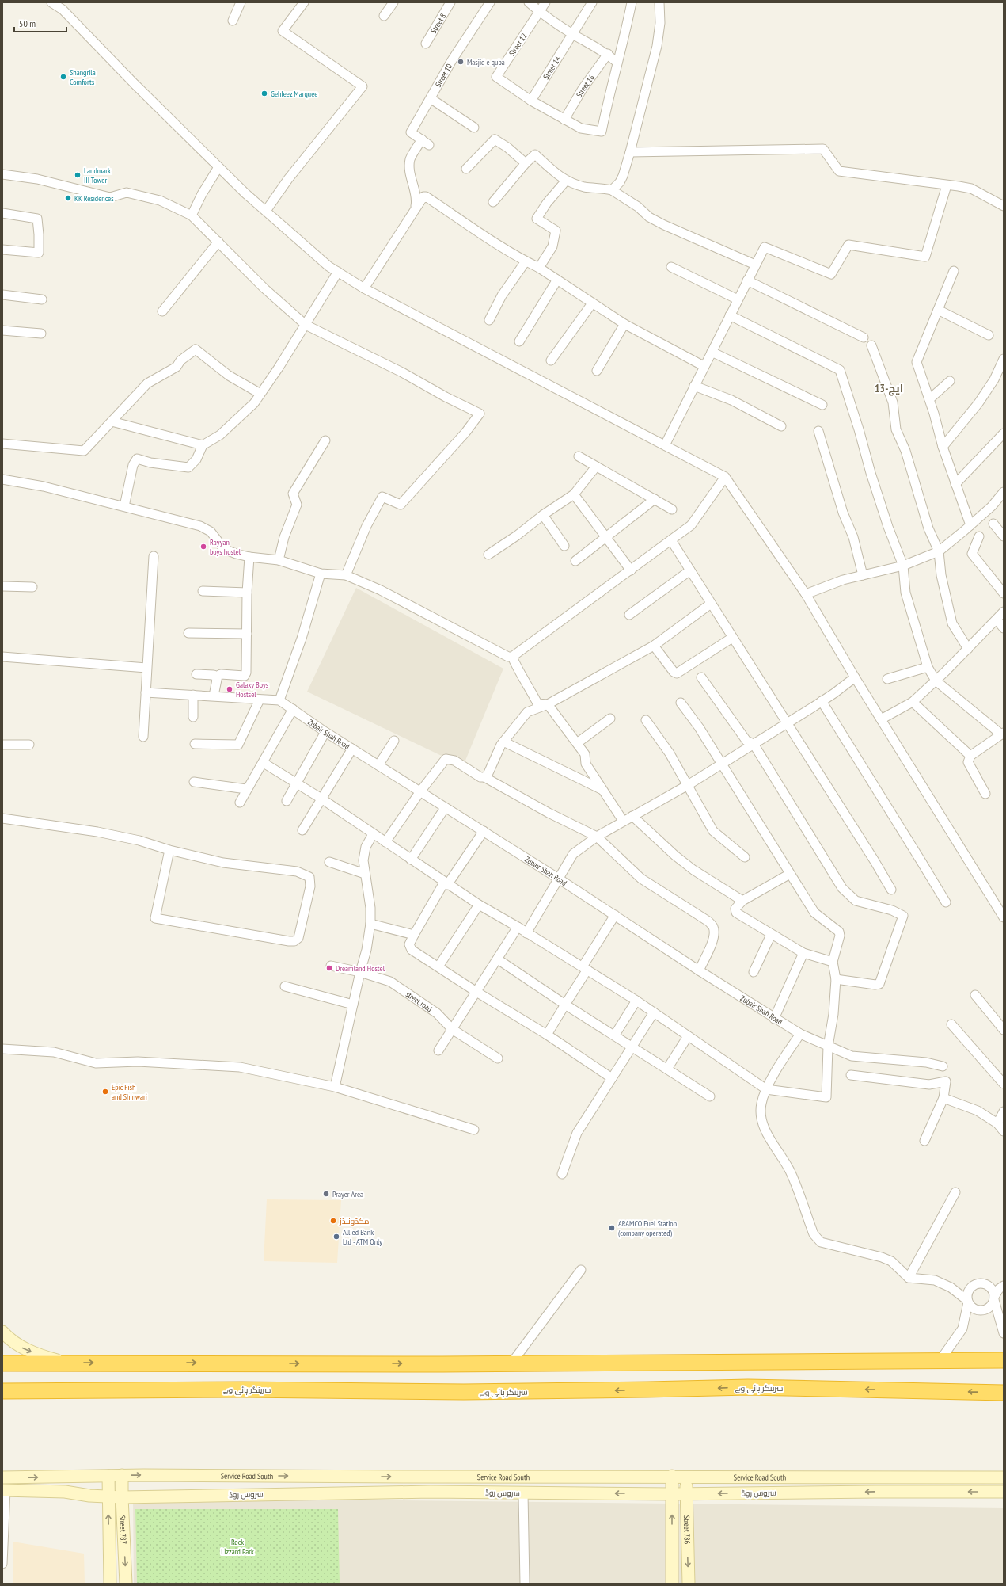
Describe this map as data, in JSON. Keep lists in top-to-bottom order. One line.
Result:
{"streets":{"highway":["سرینگر ہائی وے"],"main road":["Service Road South","سروس روڈ","Street 787","Street 786"],"street":["Street 8","Street 12","Street 14","Street 10","Street 16","Zubair Shah Road","street road"]},"crossings":[["Street 12","Street 14"],["Service Road South","Street 787"],["Service Road South","Street 786"],["سروس روڈ","Street 787"],["سروس روڈ","Street 786"]],"one_way":["Service Road South","سروس روڈ"],"districts":["ایچ-13"],"parks":["Rock Lizzard Park"],"places":["Masjid e quba","Shangrila Comforts","Gehleez Marquee","Landmark III Tower","KK Residences","Rayyan boys hostel","Galaxy Boys Hostsel","Dreamland Hostel","Epic Fish and Shinwari","Prayer Area","مکڈونلڈز","ARAMCO Fuel Station (company operated)","Allied Bank Ltd - ATM Only"],"scale_bar":"50 m"}
